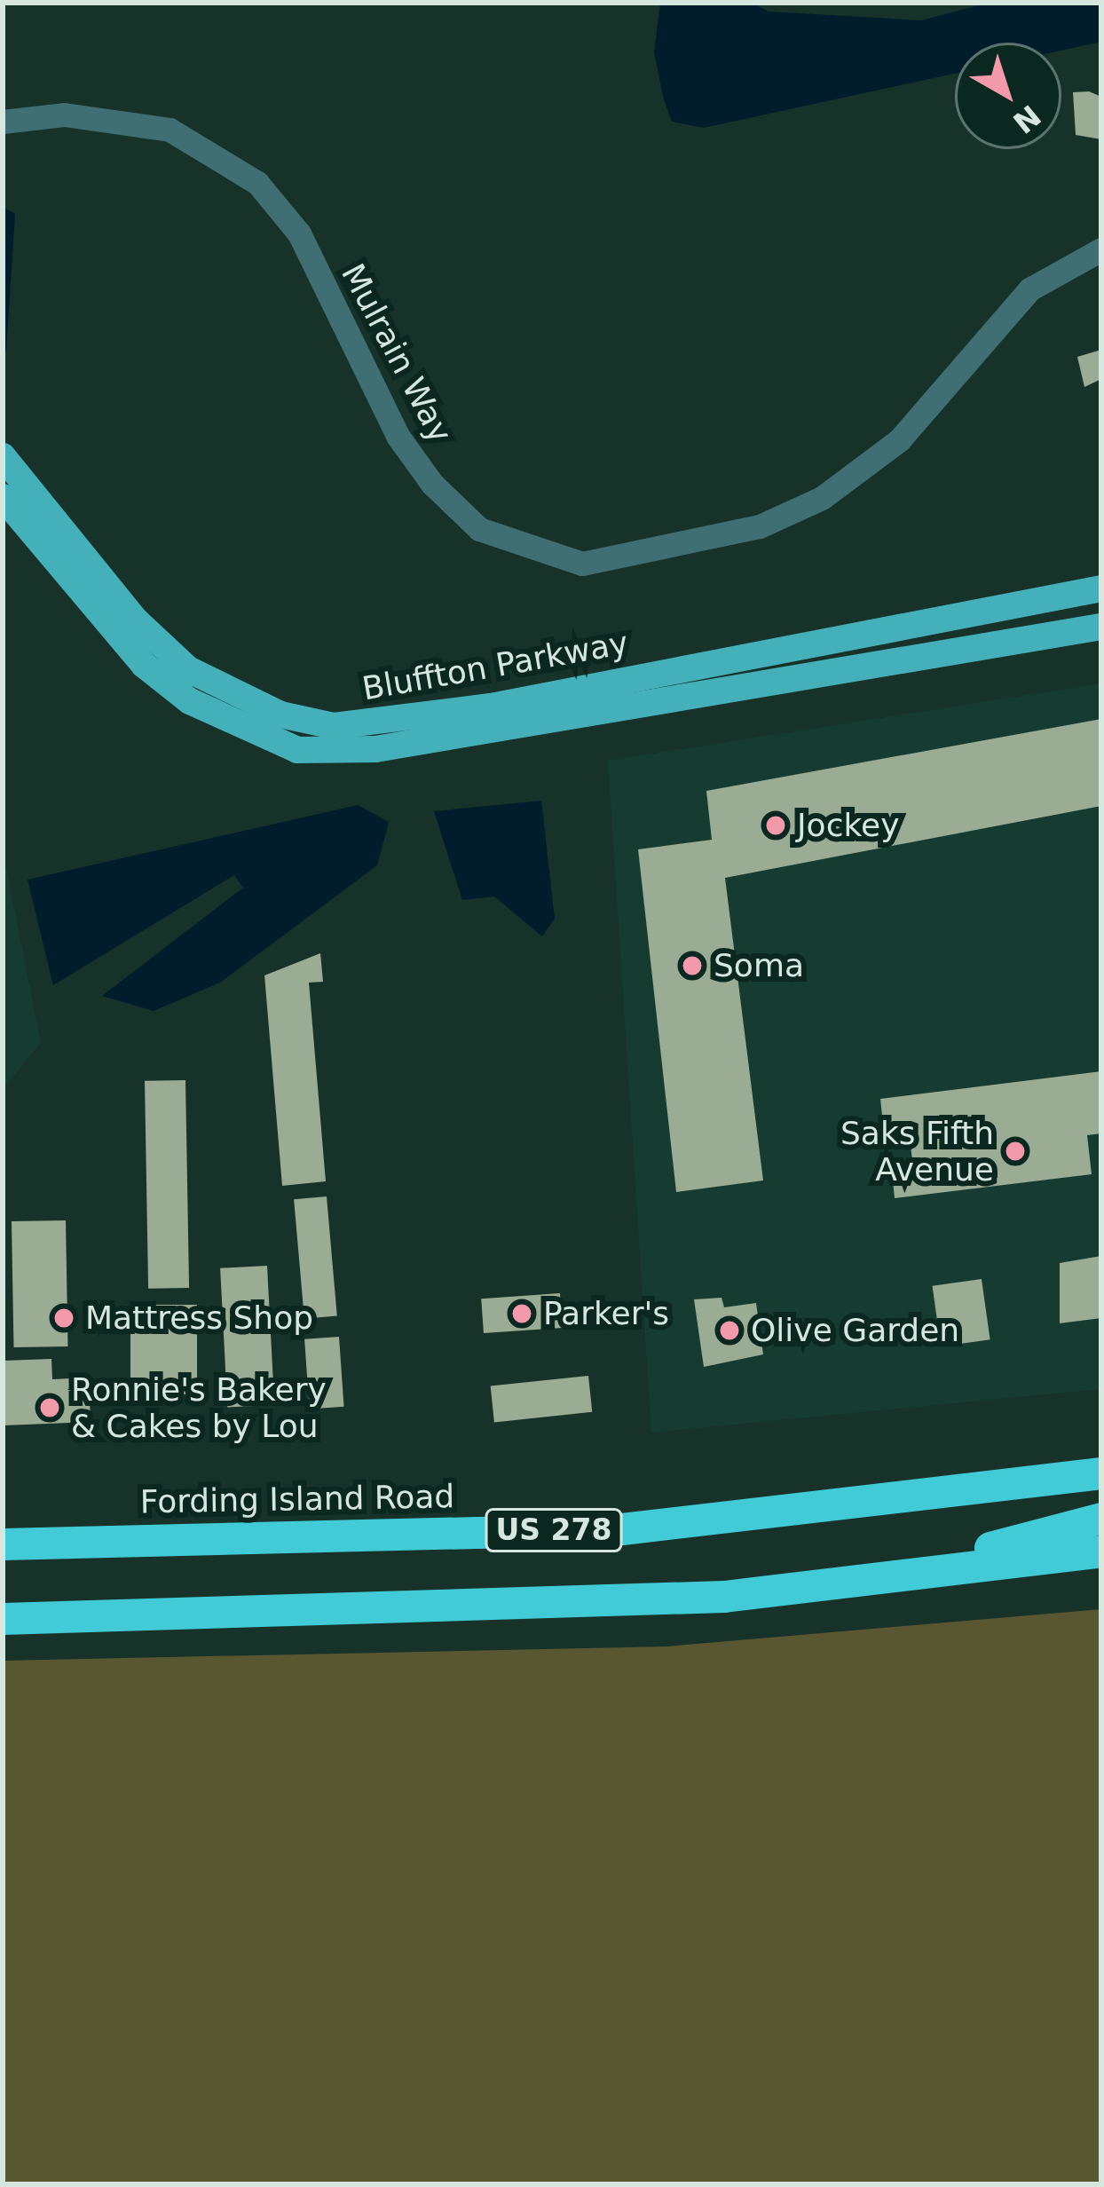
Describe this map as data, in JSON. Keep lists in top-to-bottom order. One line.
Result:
{"streets":{"highway":["Fording Island Road","US 278"],"main road":["Bluffton Parkway"],"street":["Mulrain Way"]},"places":["Jockey","Soma","Saks Fifth Avenue","Parker's","Mattress Shop","Olive Garden","Ronnie's Bakery & Cakes by Lou"],"north":"bottom right"}
